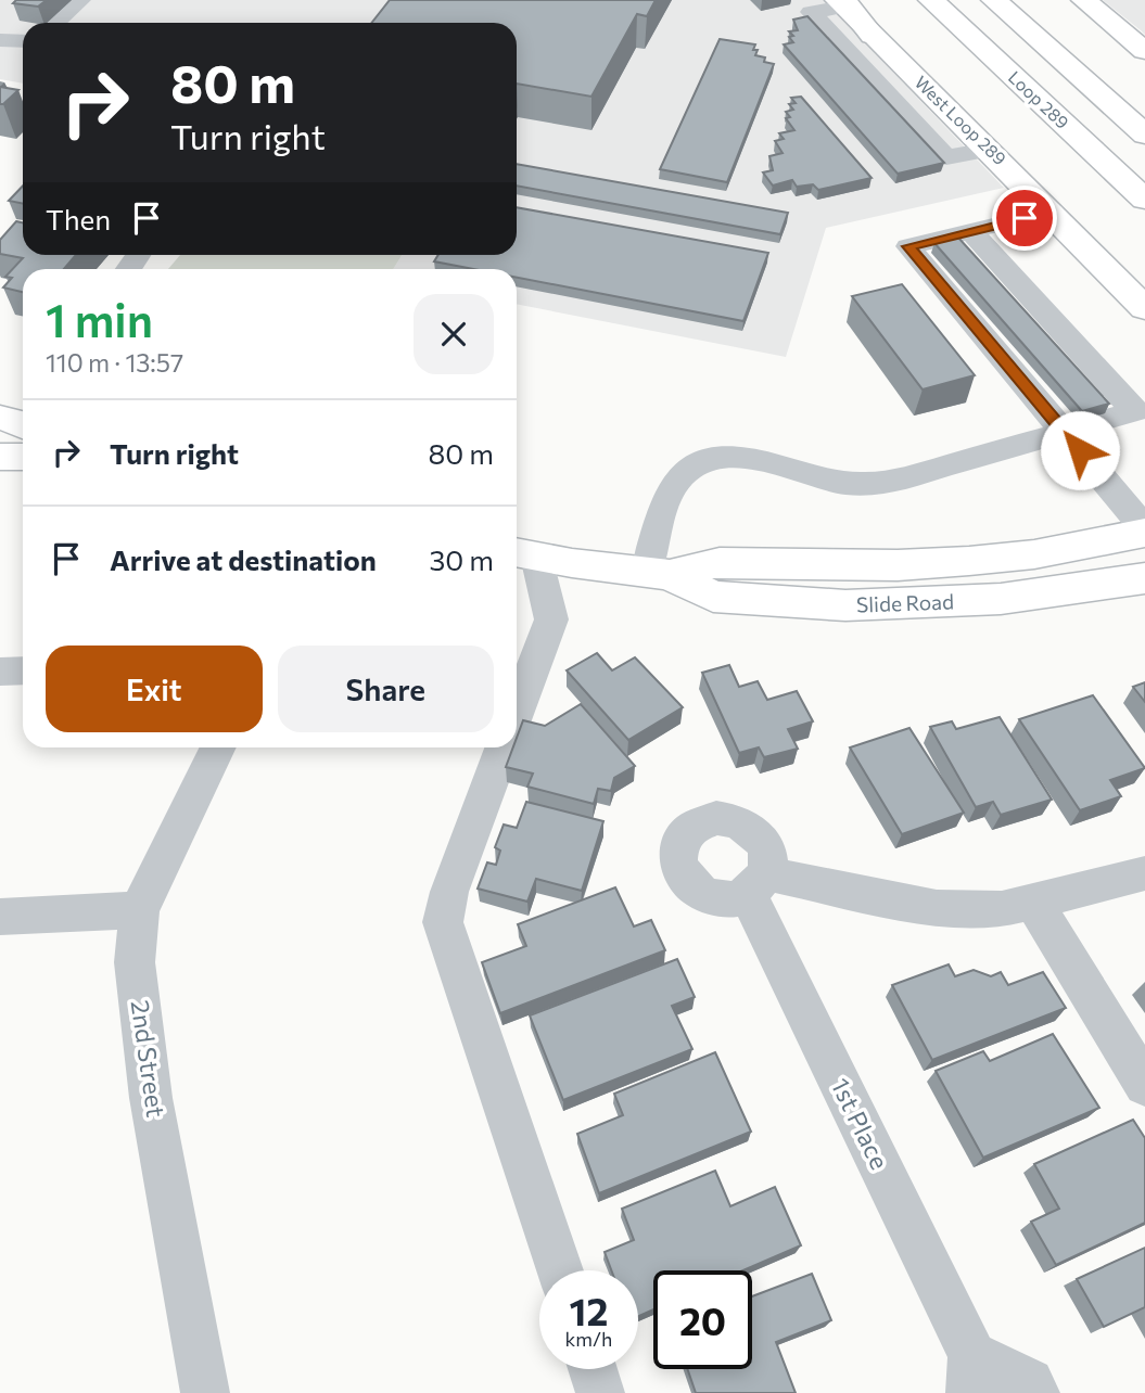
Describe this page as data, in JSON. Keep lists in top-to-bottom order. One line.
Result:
{"streets":{"main road":["Loop 289","West Loop 289","Slide Road"],"street":["2nd Street","1st Place"]},"page":{"turn":["80 m","Turn right"],"then":"Then","heading":["1 min","110 m · 13:57"],"list":[{"name":"Turn right","value":"80 m"},{"name":"Arrive at destination","value":"30 m"}],"buttons":["Exit","Share"],"speed":"12 km/h","limit":"20"}}
